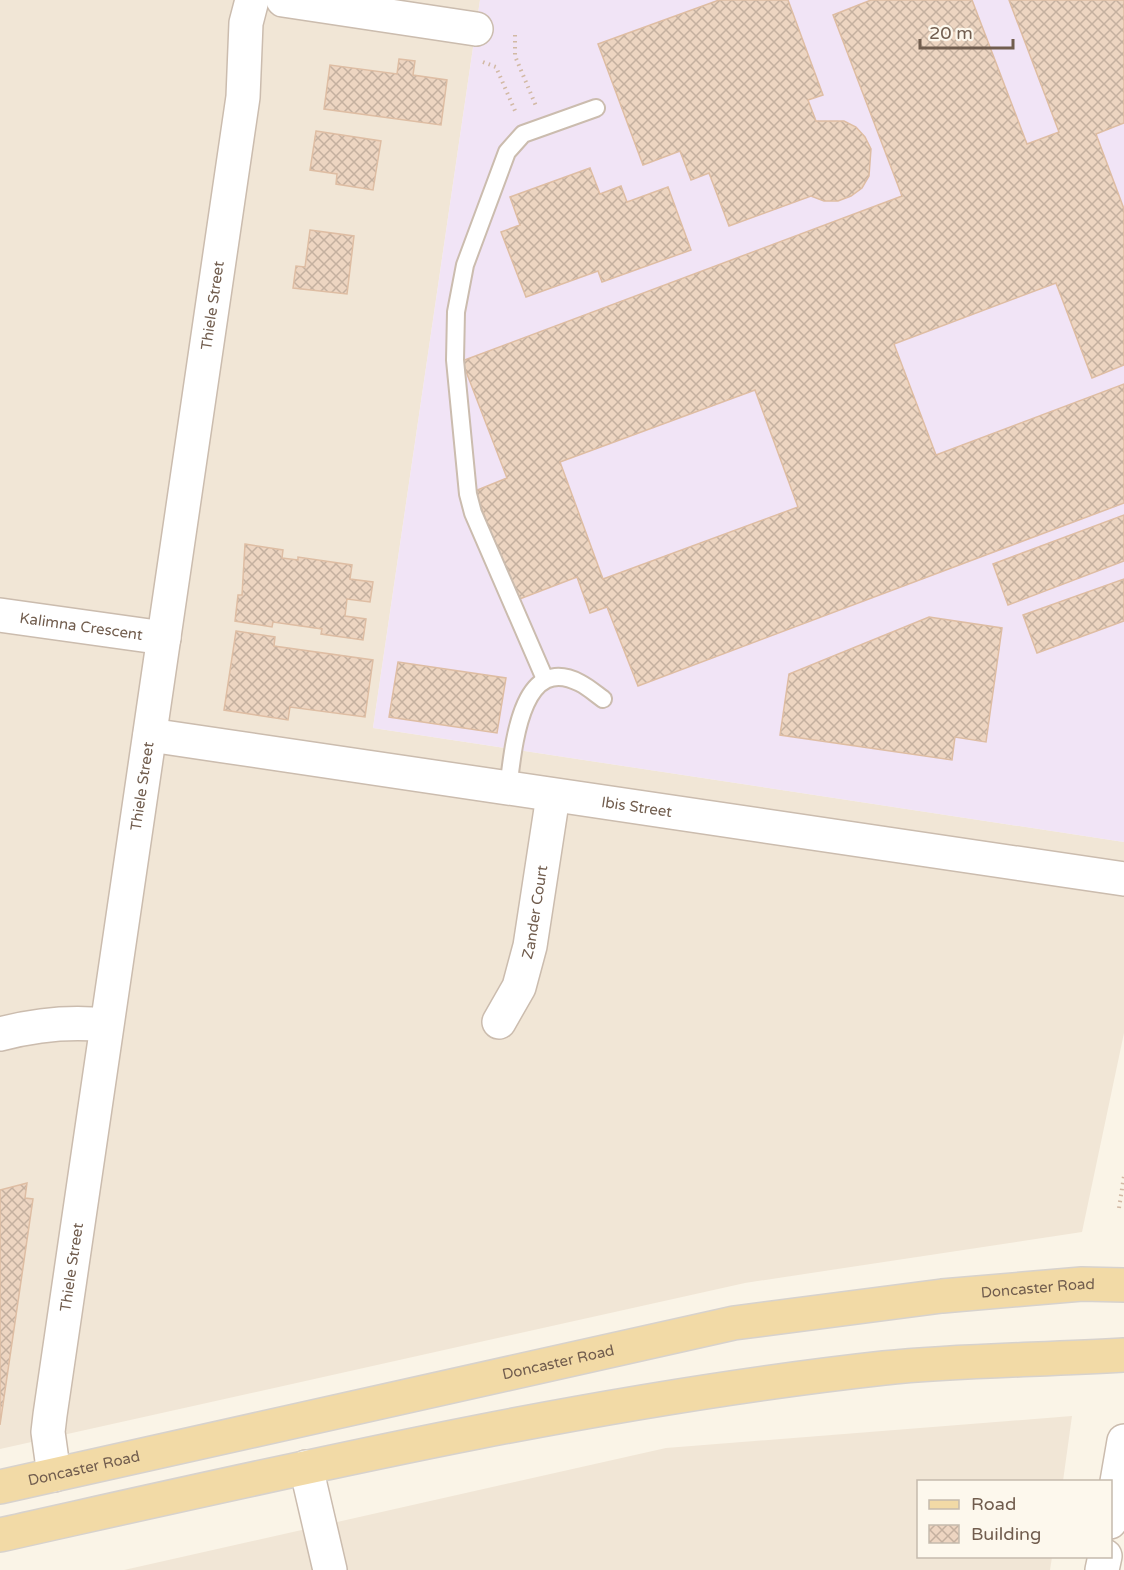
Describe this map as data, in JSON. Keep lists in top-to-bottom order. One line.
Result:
{"streets":{"main road":["Doncaster Road"],"street":["Thiele Street","Kalimna Crescent","Ibis Street","Zander Court"]},"crossings":[["Thiele Street","Kalimna Crescent"],["Thiele Street","Ibis Street"],["Thiele Street","Doncaster Road"],["Ibis Street","Zander Court"]],"legend":["Road","Building"],"scale_bar":"20 m"}
